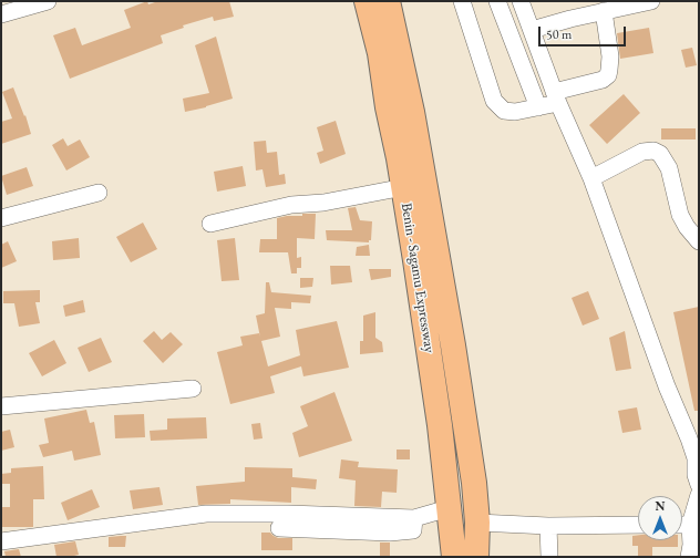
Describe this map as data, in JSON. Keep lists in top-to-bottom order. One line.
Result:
{"streets":{"highway":["Benin - Sagamu Expressway"]},"scale_bar":"50 m","north":"top"}
